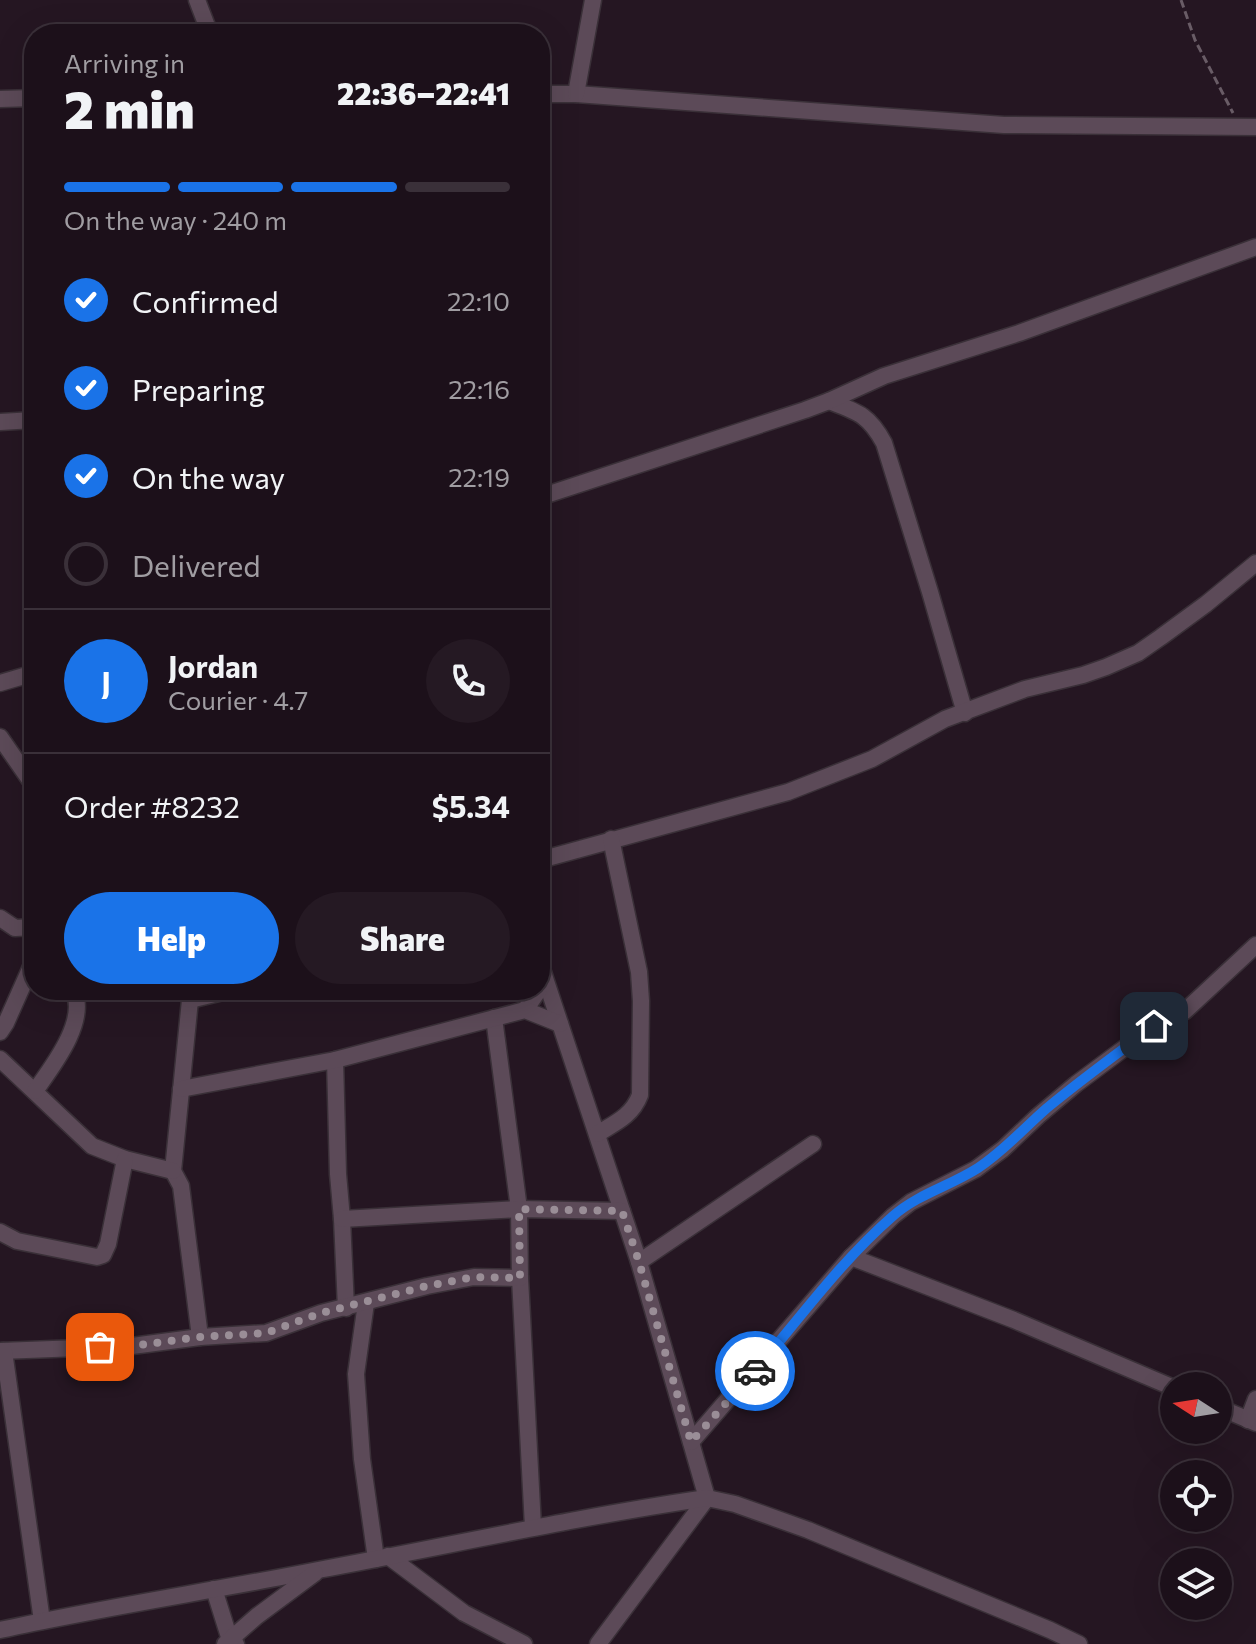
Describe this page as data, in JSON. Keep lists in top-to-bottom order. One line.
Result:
{"north":"left","page":{"heading":["2 min","Arriving in","22:36–22:41"],"panel":["Jordan","Courier · 4.7","Order #8232","$5.34"],"bar":"On the way · 240 m","list":[["Confirmed","22:10"],["Preparing","22:16"],["On the way","22:19"],"Delivered"],"round":"J","buttons":["Help","Share"]}}
